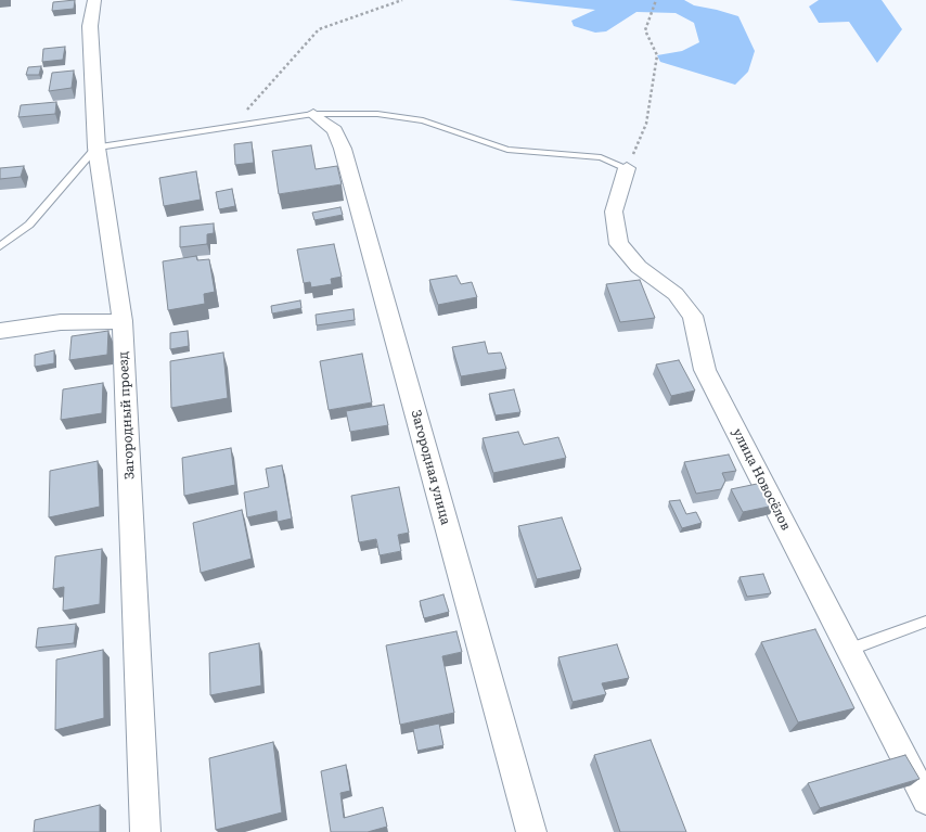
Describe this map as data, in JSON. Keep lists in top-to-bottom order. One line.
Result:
{"streets":{"street":["Загородный проезд","Загородная улица","улица Новосёлов"]}}
